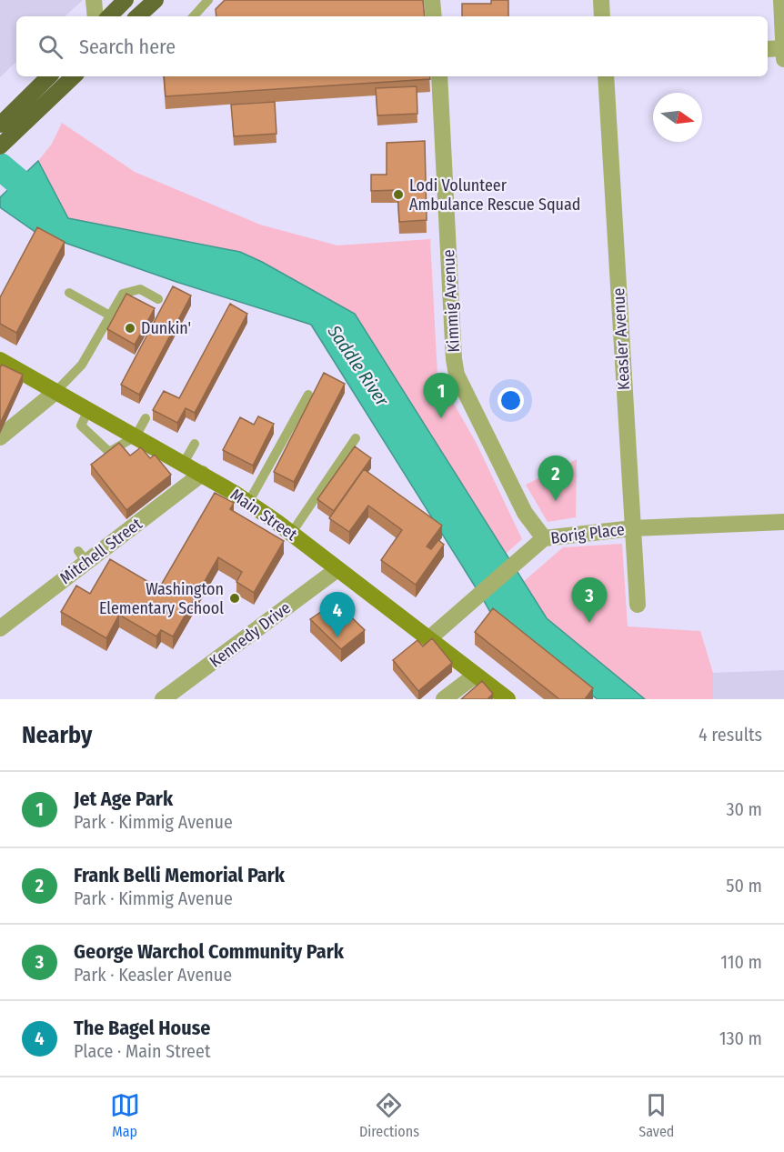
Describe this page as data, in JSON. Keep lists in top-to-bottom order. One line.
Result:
{"streets":{"street":["Kimmig Avenue","Keasler Avenue","Main Street","Borig Place","Mitchell Street","Kennedy Drive"]},"crossings":[["Kimmig Avenue","Borig Place"],["Keasler Avenue","Borig Place"],["Main Street","Borig Place"],["Main Street","Mitchell Street"],["Main Street","Kennedy Drive"]],"water":["Saddle River"],"places":["Lodi Volunteer Ambulance Rescue Squad","Dunkin'","Washington Elementary School"],"north":"right","page":{"search":"Search here","pins":["1","2","3","4"],"heading":["Nearby","4 results"],"list":[{"mark":"1","name":"Jet Age Park","note":"Park · Kimmig Avenue","value":"30 m"},{"mark":"2","name":"Frank Belli Memorial Park","note":"Park · Kimmig Avenue","value":"50 m"},{"mark":"3","name":"George Warchol Community Park","note":"Park · Keasler Avenue","value":"110 m"},{"mark":"4","name":"The Bagel House","note":"Place · Main Street","value":"130 m"}],"nav":["Map","Directions","Saved"]}}
